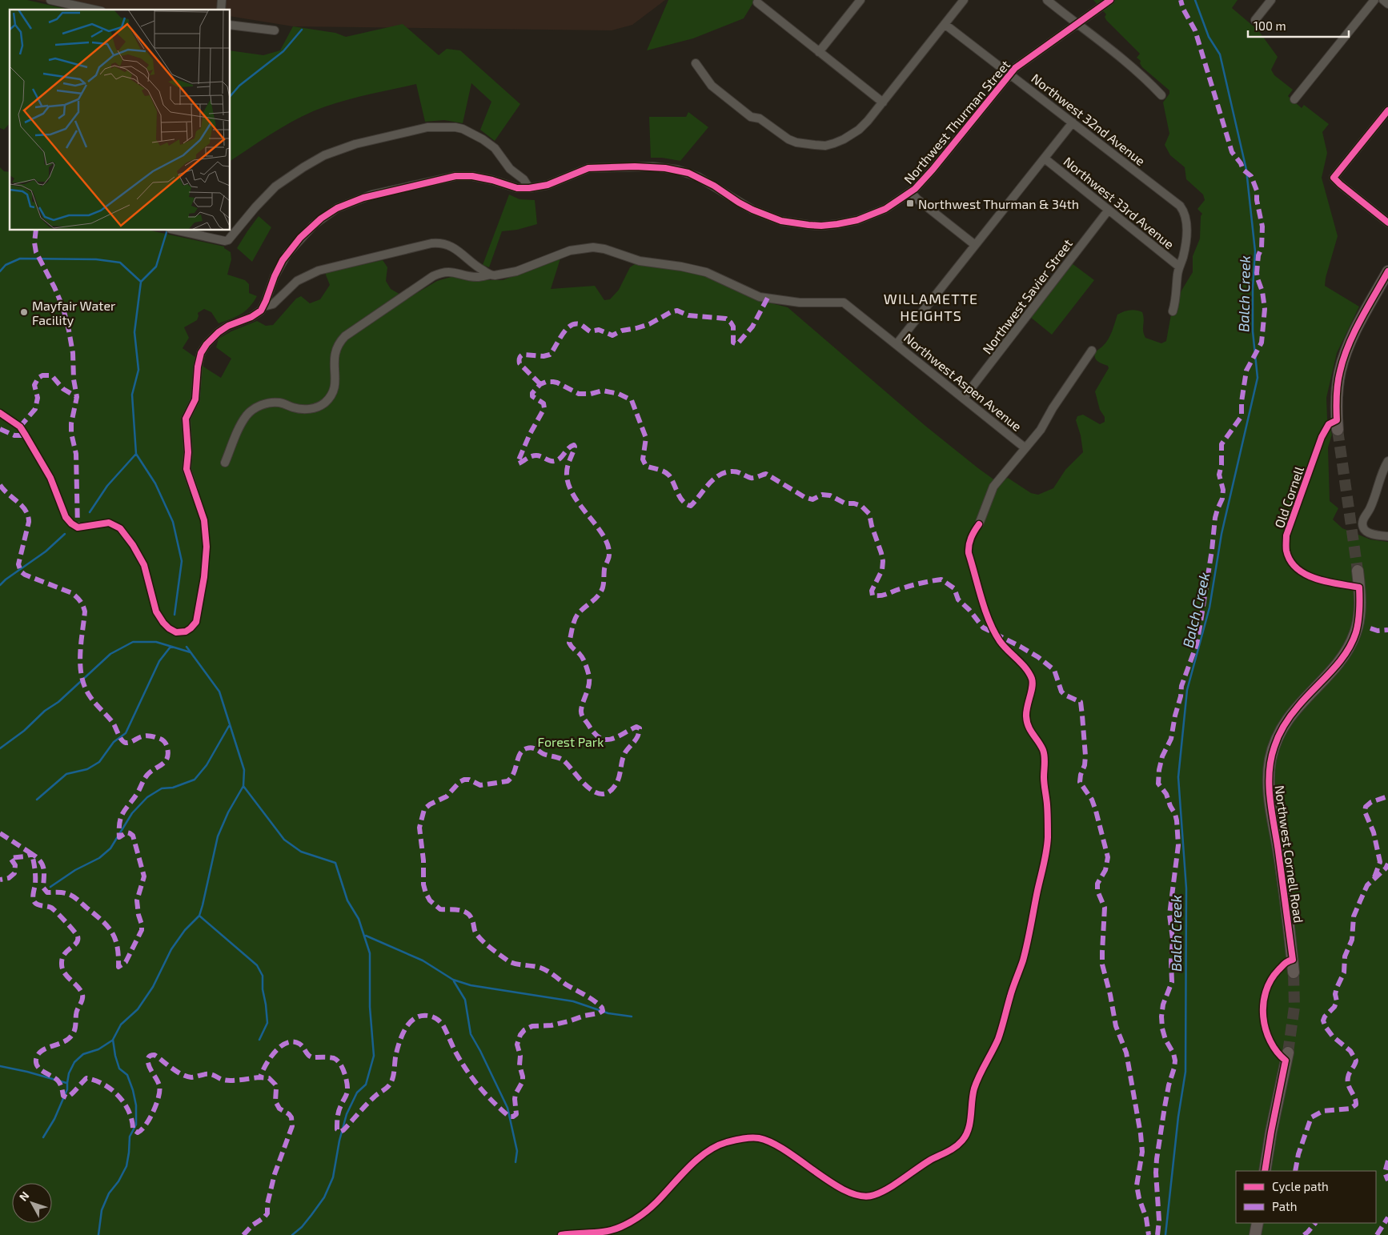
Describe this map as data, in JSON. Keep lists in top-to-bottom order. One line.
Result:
{"streets":{"main road":["Northwest Cornell Road"],"street":["Northwest 32nd Avenue","Northwest Thurman Street","Northwest 33rd Avenue","Northwest Savier Street","Northwest Aspen Avenue"],"cycle path":["Old Cornell"]},"crossings":[["Northwest 32nd Avenue","Northwest Thurman Street"],["Northwest 32nd Avenue","Northwest 33rd Avenue"],["Northwest 33rd Avenue","Northwest Savier Street"],["Northwest Savier Street","Northwest Aspen Avenue"]],"districts":["WILLAMETTE HEIGHTS"],"water":["Balch Creek"],"parks":["Forest Park"],"places":{"transit":["Northwest Thurman & 34th"],"other":["Mayfair Water Facility"]},"legend":["Cycle path","Path"],"scale_bar":"100 m","north":"top left"}
